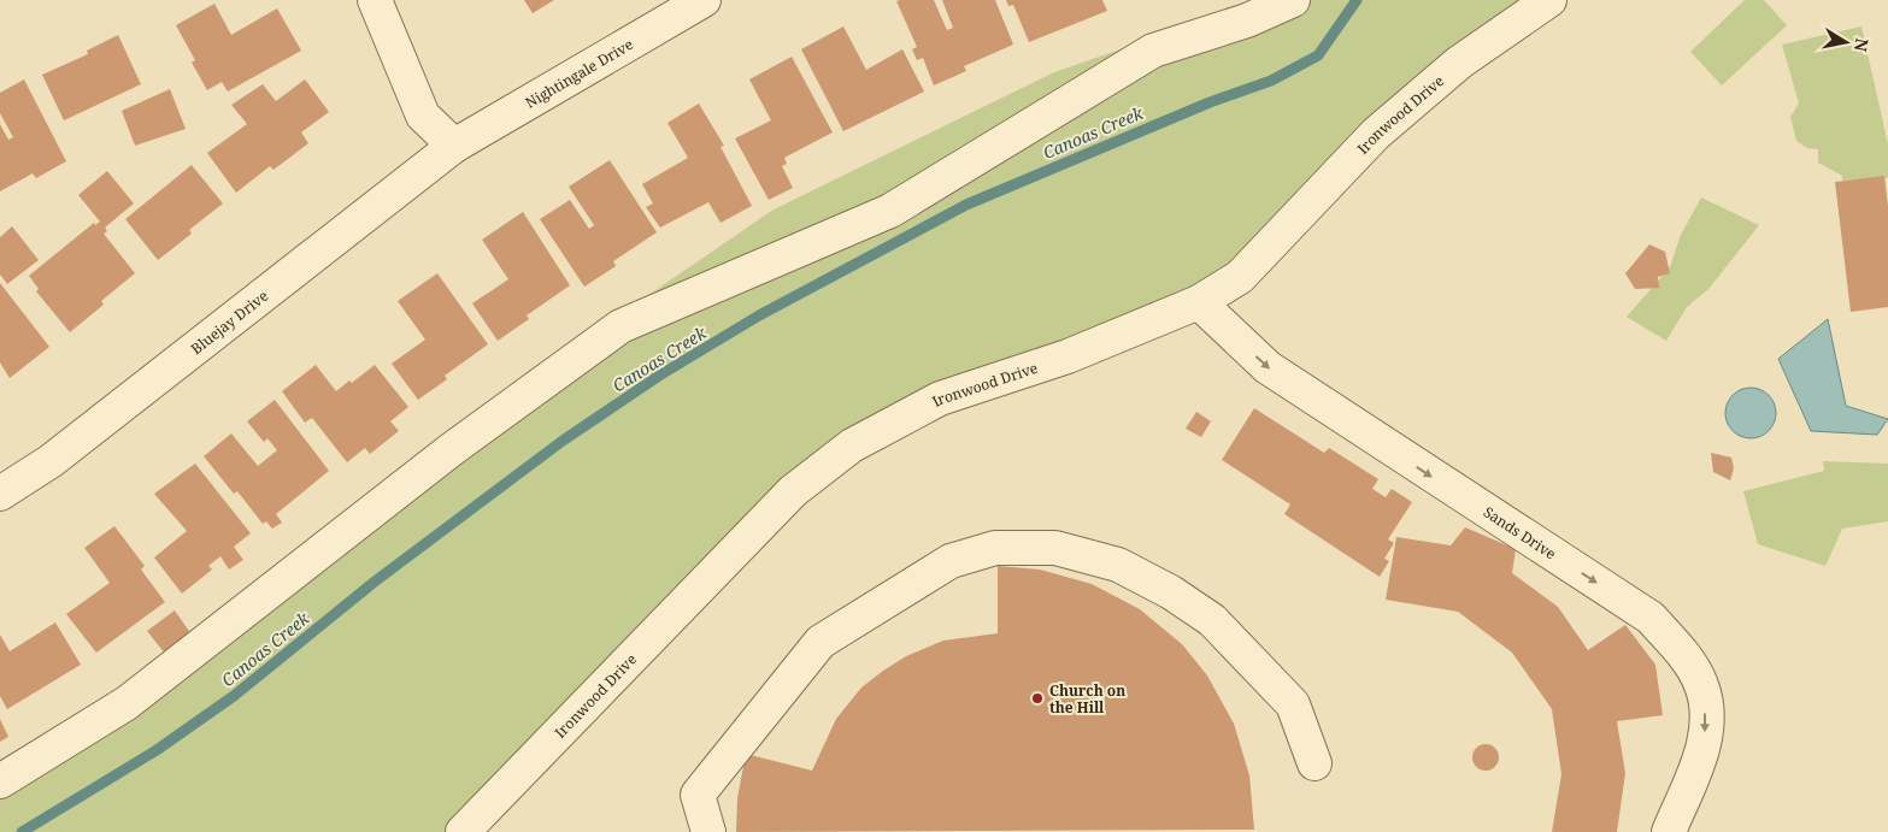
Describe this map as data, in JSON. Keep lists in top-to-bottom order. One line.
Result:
{"streets":{"street":["Nightingale Drive","Ironwood Drive","Bluejay Drive","Sands Drive"]},"crossings":[["Nightingale Drive","Bluejay Drive"],["Ironwood Drive","Sands Drive"]],"one_way":["Sands Drive"],"water":["Canoas Creek"],"places":["Church on the Hill"],"north":"right"}
